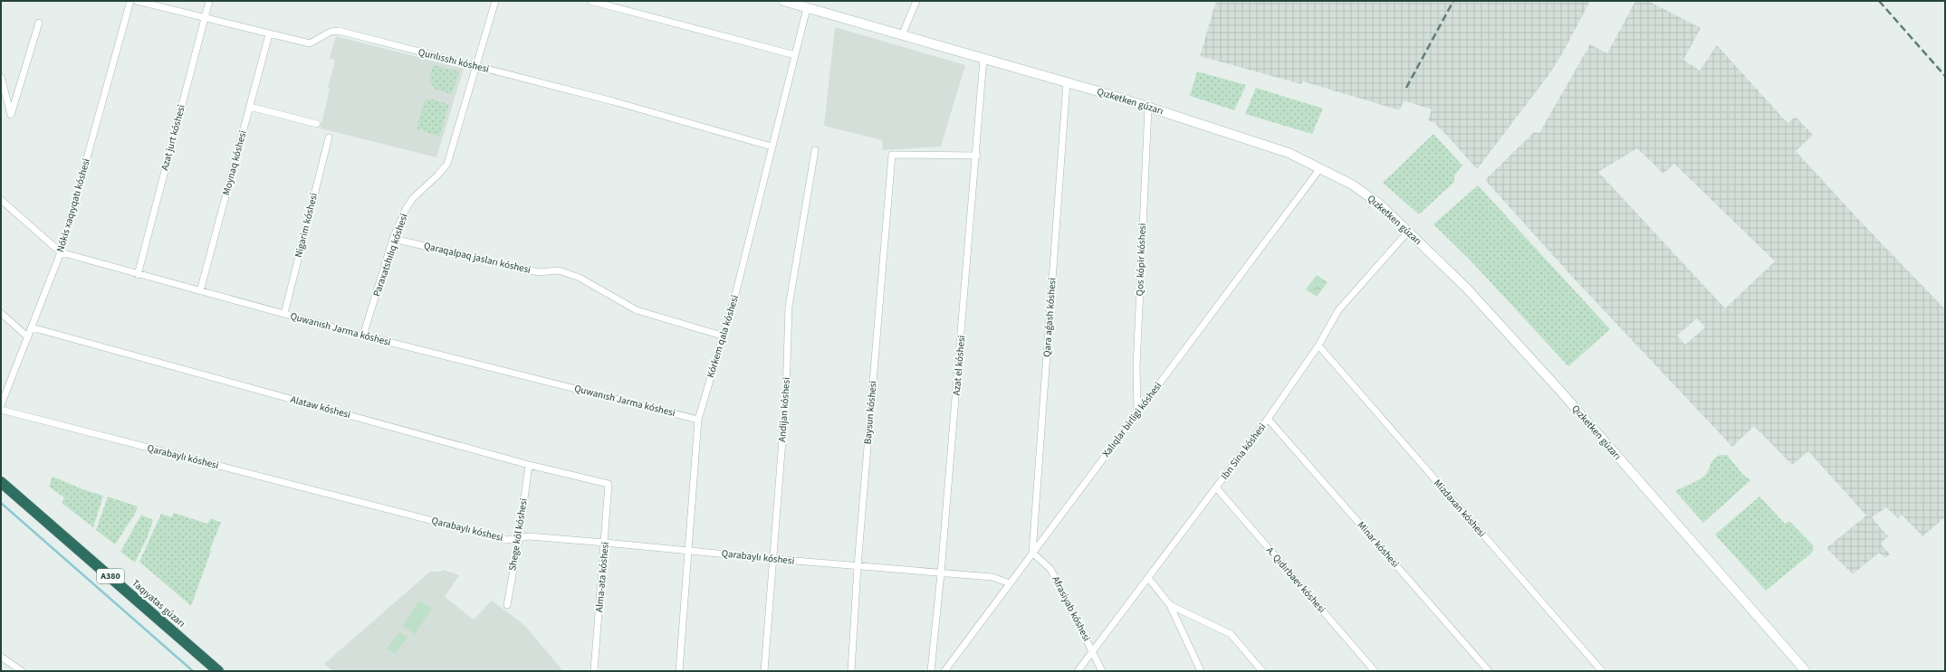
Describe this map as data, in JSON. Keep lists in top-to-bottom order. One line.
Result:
{"streets":{"highway":["A380","Taqıyatas gúzarı"],"street":["Qurılısshı kóshesi","Qızketken gúzarı","Azat jurt kóshesi","Moynaq kóshesi","Nókis xaqıyqatı kóshesi","Nigarim kóshesi","Paraxatshılıq kóshesi","Qaraqalpaq jasları kóshesi","Qos kópir kóshesi","Qara aǵash kóshesi","Quwanısh Jarma kóshesi","Kórkem qala kóshesi","Azat el kóshesi","Alataw kóshesi","Andijan kóshesi","Baysun kóshesi","Xalıqlar birligi kóshesi","Ibn Sina kóshesi","Qarabaylı kóshesi","Mizdaxan kóshesi","Shege kól kóshesi","Minar kóshesi","Alma-ata kóshesi","A. Qıdırbaev kóshesi","Afrasiyab kóshesi"]},"crossings":[["Qurılısshı kóshesi","Azat jurt kóshesi"],["Qurılısshı kóshesi","Moynaq kóshesi"],["Qurılısshı kóshesi","Paraxatshılıq kóshesi"],["Qurılısshı kóshesi","Kórkem qala kóshesi"],["Qızketken gúzarı","Qos kópir kóshesi"],["Qızketken gúzarı","Qara aǵash kóshesi"],["Qızketken gúzarı","Kórkem qala kóshesi"],["Qızketken gúzarı","Azat el kóshesi"],["Qızketken gúzarı","Xalıqlar birligi kóshesi"],["Qızketken gúzarı","Ibn Sina kóshesi"],["Azat jurt kóshesi","Quwanısh Jarma kóshesi"],["Moynaq kóshesi","Quwanısh Jarma kóshesi"],["Nókis xaqıyqatı kóshesi","Quwanısh Jarma kóshesi"],["Nókis xaqıyqatı kóshesi","Alataw kóshesi"],["Nigarim kóshesi","Quwanısh Jarma kóshesi"],["Paraxatshılıq kóshesi","Qaraqalpaq jasları kóshesi"],["Paraxatshılıq kóshesi","Quwanısh Jarma kóshesi"],["Qaraqalpaq jasları kóshesi","Kórkem qala kóshesi"],["Qos kópir kóshesi","Xalıqlar birligi kóshesi"],["Qara aǵash kóshesi","Xalıqlar birligi kóshesi"],["Qara aǵash kóshesi","Afrasiyab kóshesi"],["Quwanısh Jarma kóshesi","Kórkem qala kóshesi"],["Kórkem qala kóshesi","Qarabaylı kóshesi"],["Azat el kóshesi","Baysun kóshesi"],["Azat el kóshesi","Qarabaylı kóshesi"],["Alataw kóshesi","Shege kól kóshesi"],["Alataw kóshesi","Alma-ata kóshesi"],["Andijan kóshesi","Qarabaylı kóshesi"],["Baysun kóshesi","Qarabaylı kóshesi"],["Xalıqlar birligi kóshesi","Qarabaylı kóshesi"],["Xalıqlar birligi kóshesi","Afrasiyab kóshesi"],["Ibn Sina kóshesi","Mizdaxan kóshesi"],["Ibn Sina kóshesi","Minar kóshesi"],["Ibn Sina kóshesi","A. Qıdırbaev kóshesi"],["Ibn Sina kóshesi","Afrasiyab kóshesi"],["Qarabaylı kóshesi","Shege kól kóshesi"],["Qarabaylı kóshesi","Alma-ata kóshesi"]]}
